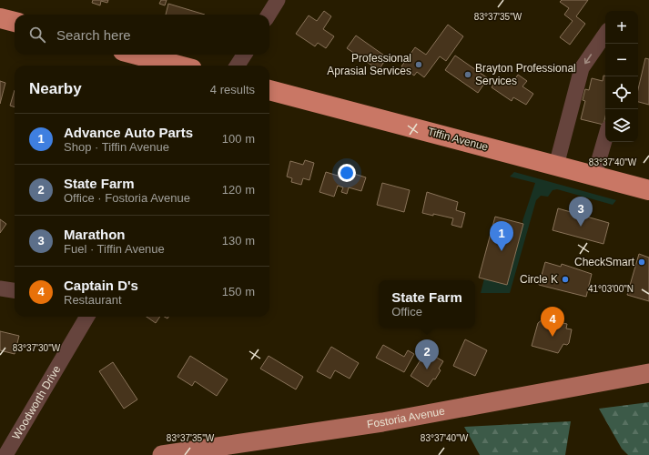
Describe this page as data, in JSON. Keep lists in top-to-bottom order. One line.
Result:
{"streets":{"highway":["Tiffin Avenue"],"main road":["Fostoria Avenue"],"street":["Woodworth Drive"]},"places":["Professional Aprasial Services","Brayton Professional Services","CheckSmart","Circle K"],"page":{"map_buttons":["+","−"],"search":"Search here","heading":["Nearby","4 results"],"list":[{"mark":"1","name":"Advance Auto Parts","note":"Shop · Tiffin Avenue","value":"100 m"},{"mark":"2","name":"State Farm","note":"Office · Fostoria Avenue","value":"120 m"},{"mark":"3","name":"Marathon","note":"Fuel · Tiffin Avenue","value":"130 m"},{"mark":"4","name":"Captain D's","note":"Restaurant","value":"150 m"}],"pins":["3","1","4","2"],"popup":["State Farm","Office"]},"coordinates":["83°37'35\"W","83°37'40\"W","41°03'00\"N","83°37'30\"W"]}
